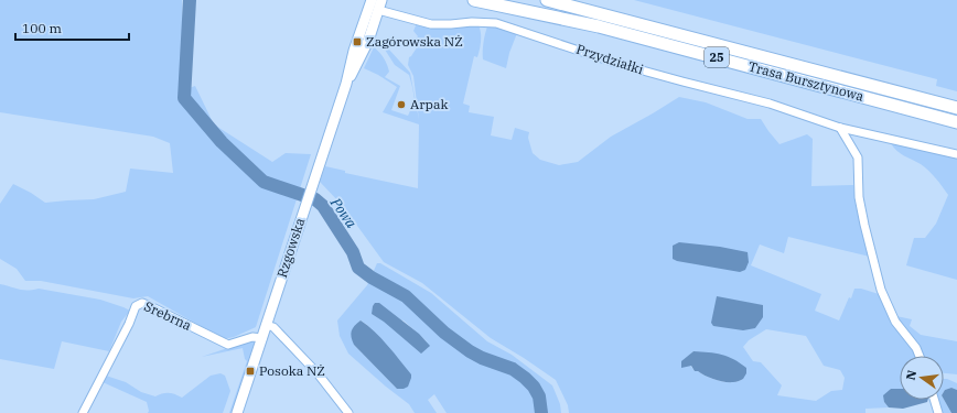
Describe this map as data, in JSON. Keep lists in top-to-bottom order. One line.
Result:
{"streets":{"main road":["25","Trasa Bursztynowa"],"street":["Przydziałki","Rzgowska","Srebrna"]},"crossings":[["Rzgowska","Srebrna"]],"water":["Powa"],"places":{"transit":["Zagórowska NŻ","Posoka NŻ"],"other":["Arpak"]},"scale_bar":"100 m","north":"left"}
